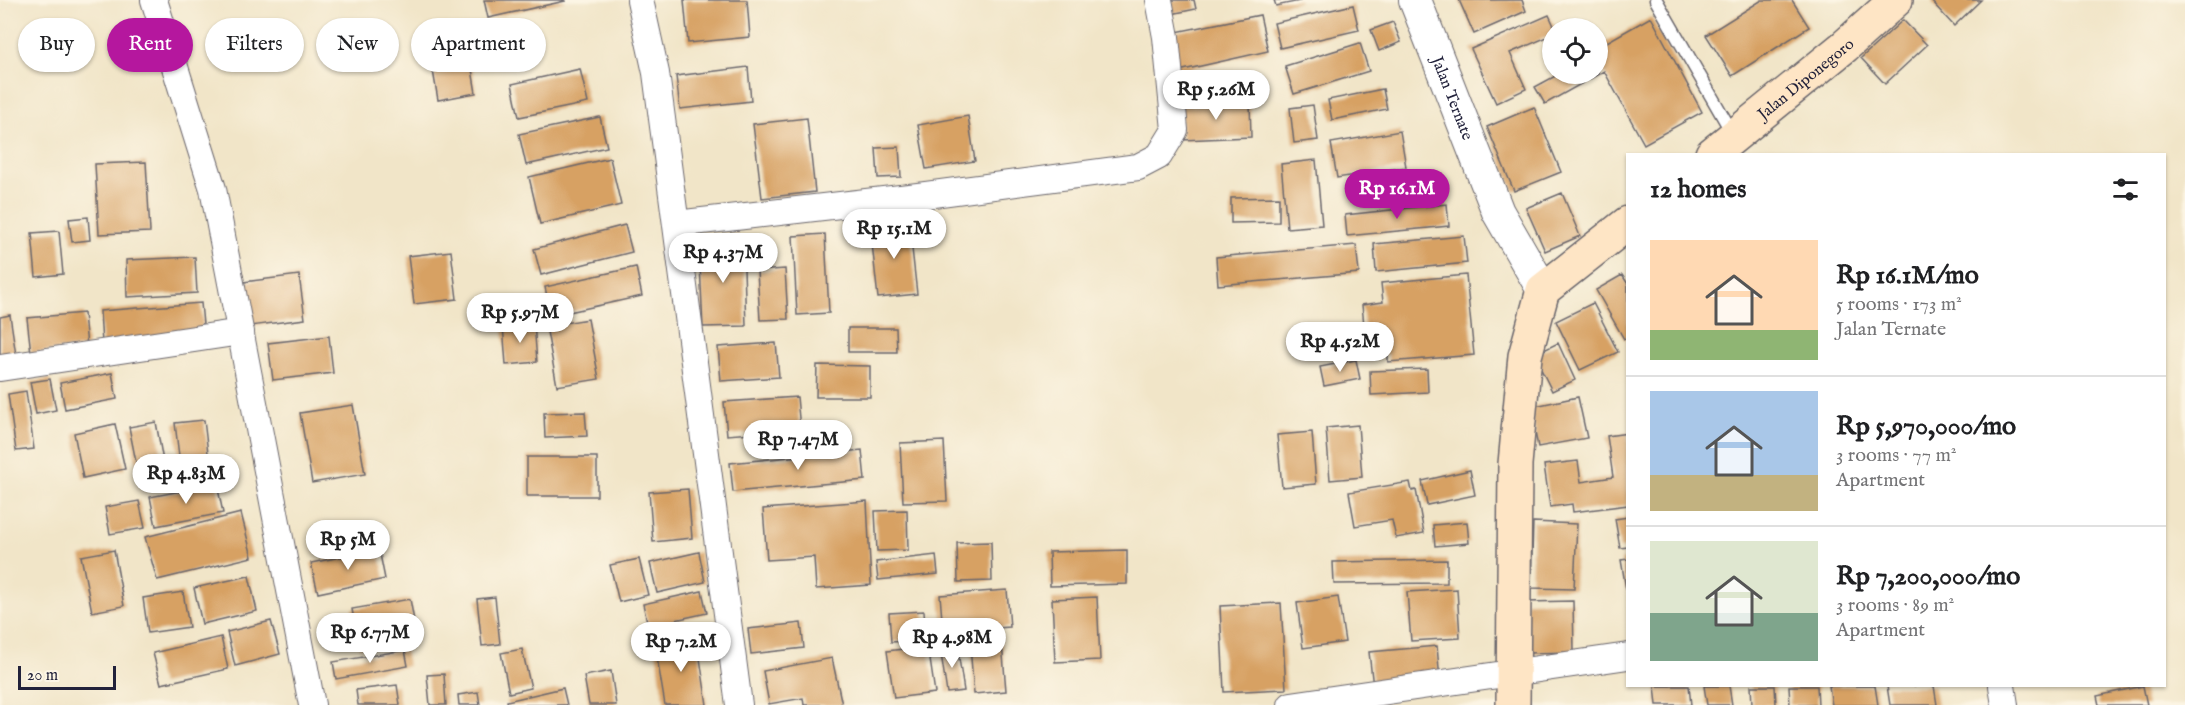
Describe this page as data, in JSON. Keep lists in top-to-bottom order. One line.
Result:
{"streets":{"main road":["Jalan Diponegoro"],"street":["Jalan Ternate"]},"scale_bar":"20 m","page":{"chip":["Buy","Rent","Filters","New","Apartment"],"price":["Rp 5.26M","Rp 16.1M","Rp 15.1M","Rp 4.37M","Rp 5.97M","Rp 4.52M","Rp 7.47M","Rp 4.83M","Rp 5M","Rp 6.77M","Rp 4.98M","Rp 7.2M"],"heading":"12 homes","list":[{"name":"Rp 16.1M/mo","note":"5 rooms · 173 m² · Jalan Ternate"},{"name":"Rp 5,970,000/mo","note":"3 rooms · 77 m² · Apartment"},{"name":"Rp 7,200,000/mo","note":"3 rooms · 89 m² · Apartment"}],"scale":"20 m"}}
